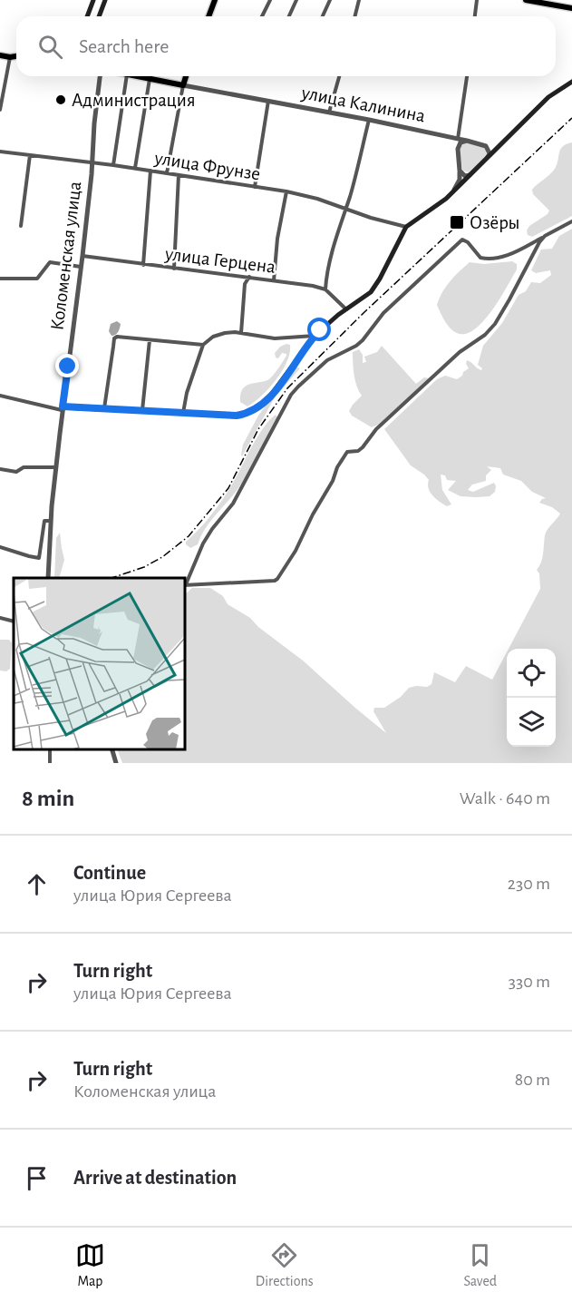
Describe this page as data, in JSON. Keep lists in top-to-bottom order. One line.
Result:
{"streets":{"main road":["улица Калинина"],"street":["улица Фрунзе","Коломенская улица","улица Герцена"]},"crossings":[["улица Фрунзе","Коломенская улица"],["Коломенская улица","улица Герцена"]],"places":{"other":["Администрация"],"transit":["Озёры"]},"page":{"search":"Search here","heading":["8 min","Walk · 640 m"],"list":[["Continue","улица Юрия Сергеева","230 m"],["Turn right","улица Юрия Сергеева","330 m"],["Turn right","Коломенская улица","80 m"],"Arrive at destination"],"nav":["Map","Directions","Saved"]}}
